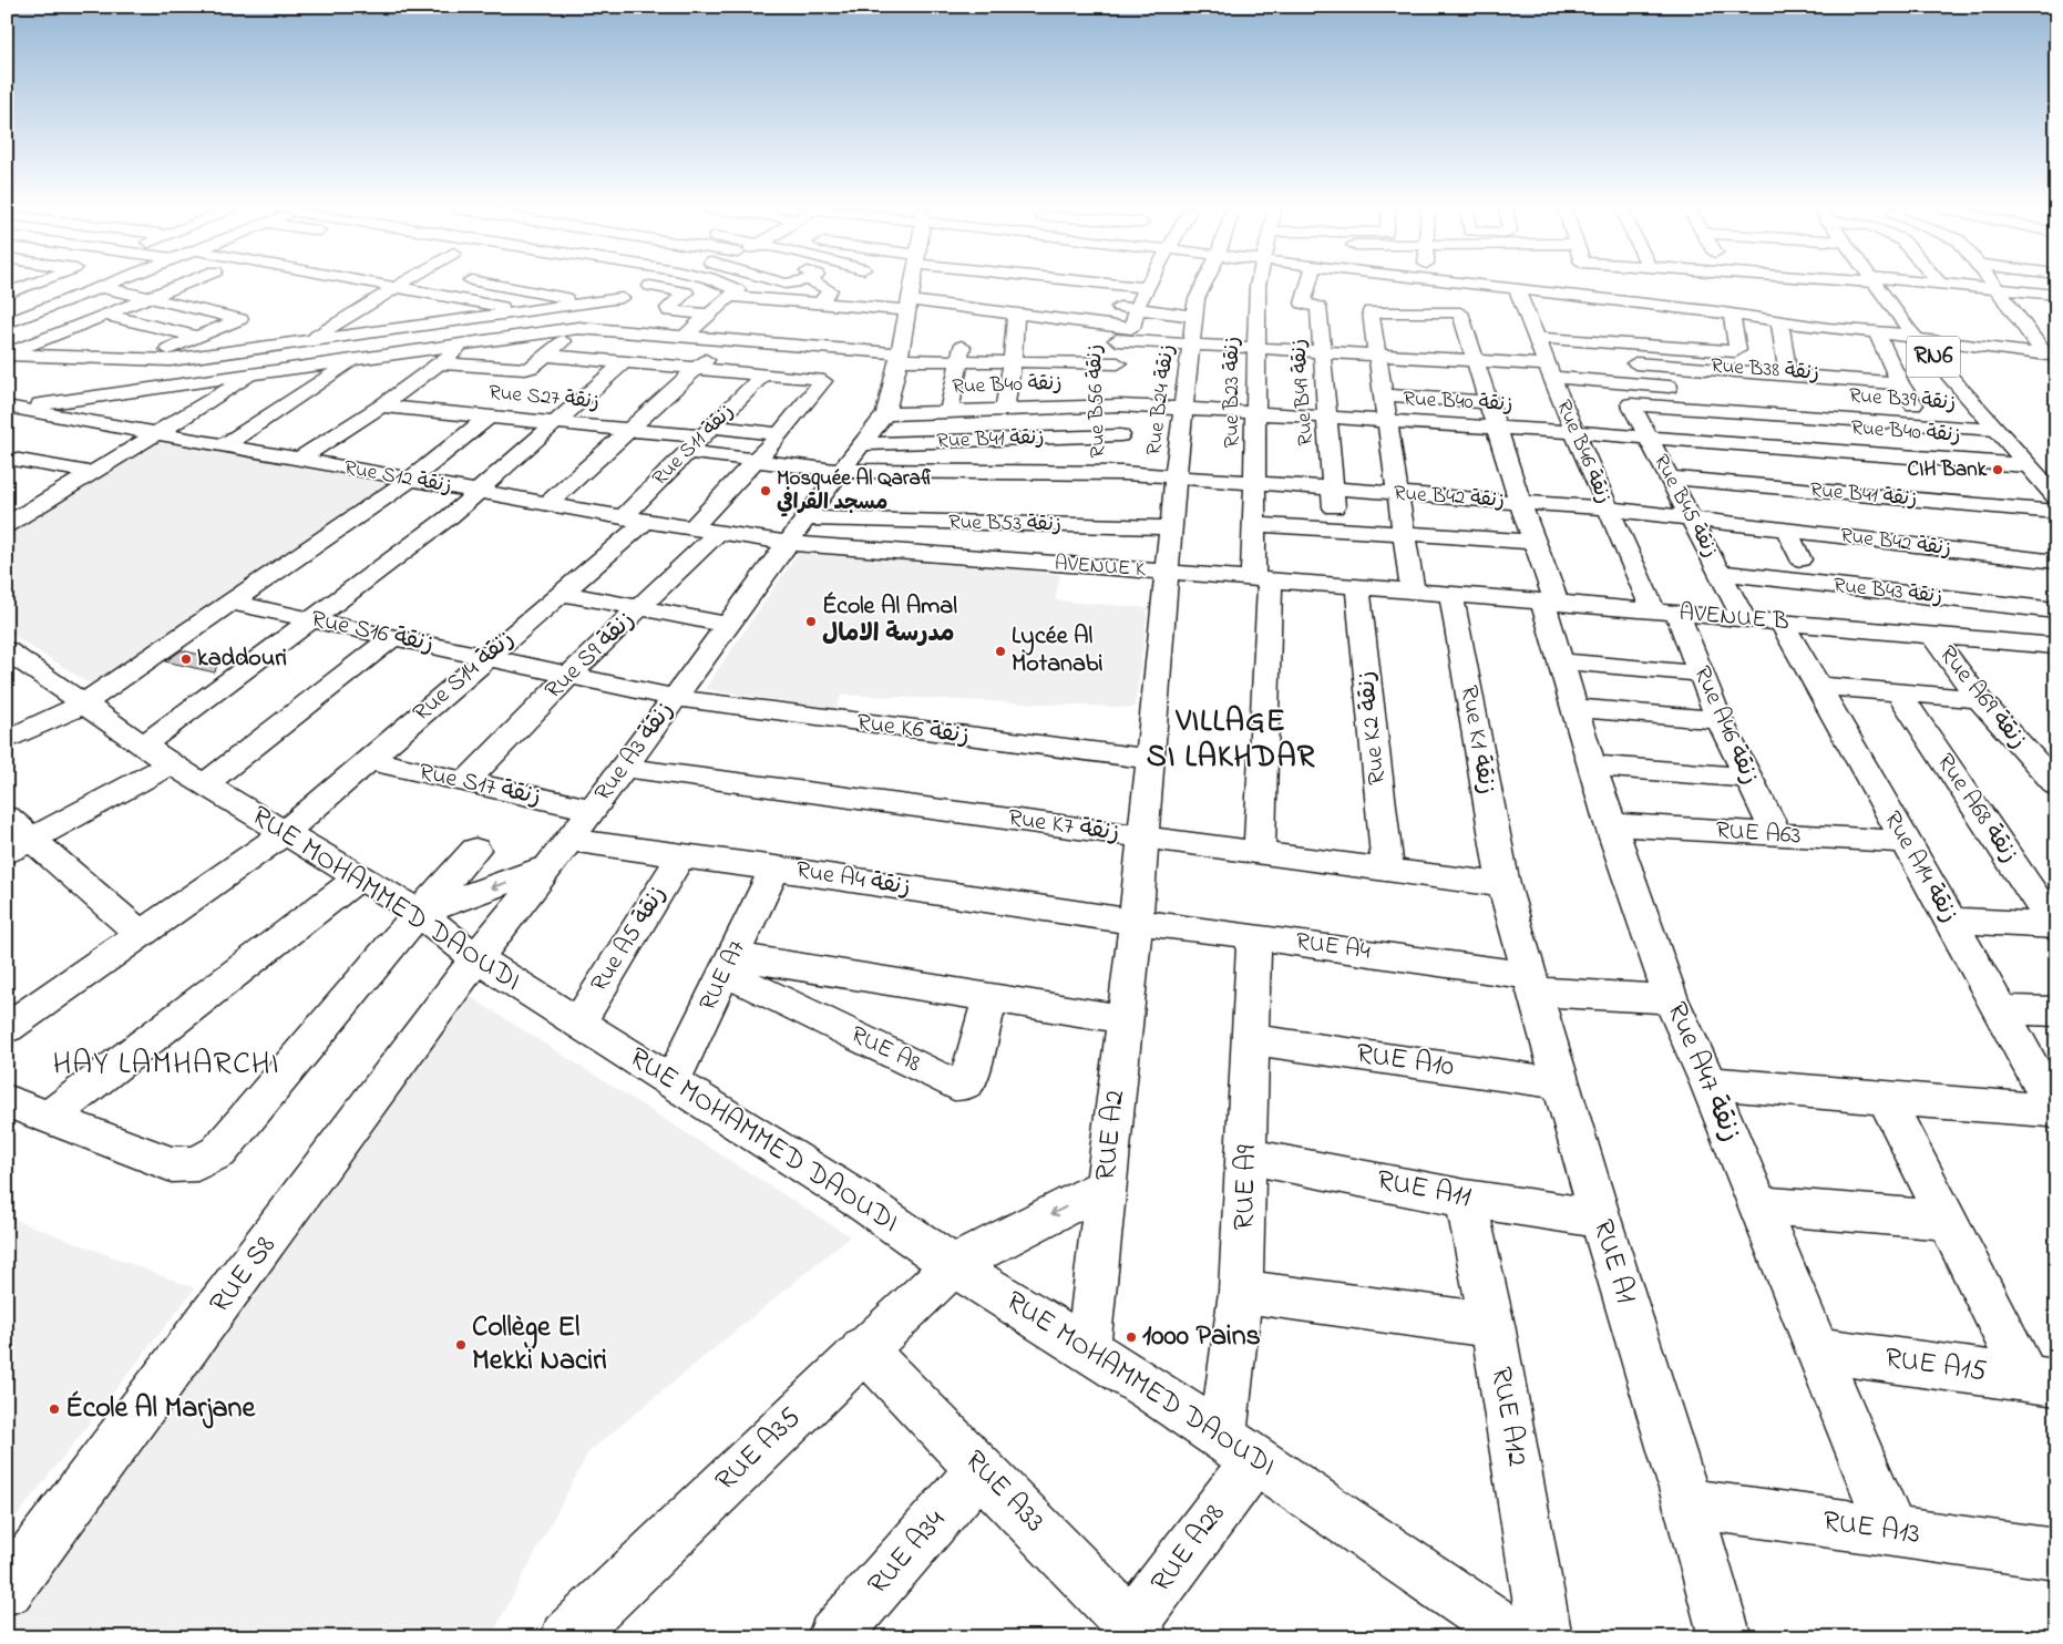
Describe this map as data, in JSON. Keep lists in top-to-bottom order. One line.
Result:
{"streets":{"street":["RN6","Rue B38 زنقة","Rue B40 زنقة","Rue B23 زنقة","Rue B49 زنقة","Rue S27 زنقة","Rue B24 زنقة","Rue B39 زنقة","Rue B56 زنقة","Rue B41 زنقة","Rue S11 زنقة","Rue B46 زنقة","Rue S12 زنقة","Rue B42 زنقة","Rue B45 زنقة","Rue B53 زنقة","AVENUE K","Rue B43 زنقة","AVENUE B","Rue S16 زنقة","Rue S9 زنقة","Rue S14 زنقة","Rue A69 زنقة","Rue A46 زنقة","Rue K2 زنقة","Rue K6 زنقة","Rue K1 زنقة","Rue A3 زنقة","Rue S17 زنقة","Rue A68 زنقة","Rue K7 زنقة","RUE A63","Rue A14 زنقة","Rue A4 زنقة","RUE MOHAMMED DAOUDI","Rue A5 زنقة","RUE A4","RUE A7","RUE A8","RUE A10","Rue A47 زنقة","RUE A2","RUE A9","RUE A11","RUE A1","RUE S8","RUE A15","RUE A12","RUE A35","RUE A33","RUE A13","RUE A28","RUE A34"]},"crossings":[["RN6","Rue B40 زنقة"],["RN6","Rue B39 زنقة"],["Rue B38 زنقة","Rue B23 زنقة"],["Rue B38 زنقة","Rue B49 زنقة"],["Rue B38 زنقة","Rue B24 زنقة"],["Rue B38 زنقة","Rue B56 زنقة"],["Rue B38 زنقة","Rue B46 زنقة"],["Rue B38 زنقة","Rue A47 زنقة"],["Rue B40 زنقة","Rue B23 زنقة"],["Rue B40 زنقة","Rue B49 زنقة"],["Rue B40 زنقة","Rue B24 زنقة"],["Rue B40 زنقة","Rue B56 زنقة"],["Rue B40 زنقة","Rue B46 زنقة"],["Rue B40 زنقة","Rue B45 زنقة"],["Rue B40 زنقة","Rue A3 زنقة"],["Rue B40 زنقة","Rue A47 زنقة"],["Rue B23 زنقة","Rue B42 زنقة"],["Rue B23 زنقة","AVENUE K"],["Rue B23 زنقة","Rue K7 زنقة"],["Rue B49 زنقة","Rue B42 زنقة"],["Rue S27 زنقة","Rue S11 زنقة"],["Rue B24 زنقة","Rue B42 زنقة"],["Rue B24 زنقة","Rue B53 زنقة"],["Rue B24 زنقة","AVENUE K"],["Rue B24 زنقة","Rue K6 زنقة"],["Rue B24 زنقة","RUE A2"],["Rue B39 زنقة","Rue B45 زنقة"],["Rue B56 زنقة","Rue B41 زنقة"],["Rue B56 زنقة","Rue B42 زنقة"],["Rue B41 زنقة","Rue B45 زنقة"],["Rue B41 زنقة","Rue A3 زنقة"],["Rue S11 زنقة","Rue S12 زنقة"],["Rue S11 زنقة","Rue B42 زنقة"],["Rue S11 زنقة","Rue S14 زنقة"],["Rue B46 زنقة","Rue B42 زنقة"],["Rue B46 زنقة","AVENUE B"],["Rue B46 زنقة","Rue A46 زنقة"],["Rue S12 زنقة","AVENUE K"],["Rue S12 زنقة","Rue S9 زنقة"],["Rue S12 زنقة","Rue S14 زنقة"],["Rue S12 زنقة","Rue A3 زنقة"],["Rue B42 زنقة","Rue B45 زنقة"],["Rue B42 زنقة","Rue A3 زنقة"],["Rue B42 زنقة","Rue A47 زنقة"],["Rue B45 زنقة","Rue B43 زنقة"],["Rue B45 زنقة","AVENUE B"],["Rue B53 زنقة","Rue A3 زنقة"],["AVENUE K","AVENUE B"],["AVENUE K","Rue K2 زنقة"],["AVENUE K","Rue A3 زنقة"],["AVENUE B","Rue A69 زنقة"],["AVENUE B","Rue A46 زنقة"],["AVENUE B","Rue K1 زنقة"],["AVENUE B","Rue A14 زنقة"],["AVENUE B","Rue A47 زنقة"],["Rue S16 زنقة","Rue S9 زنقة"],["Rue S16 زنقة","Rue S14 زنقة"],["Rue S16 زنقة","Rue K6 زنقة"],["Rue S16 زنقة","Rue A3 زنقة"],["Rue S9 زنقة","Rue S17 زنقة"],["Rue S14 زنقة","Rue S17 زنقة"],["Rue S14 زنقة","RUE MOHAMMED DAOUDI"],["Rue A46 زنقة","RUE A63"],["Rue K2 زنقة","Rue K7 زنقة"],["Rue K6 زنقة","Rue A3 زنقة"],["Rue K6 زنقة","RUE A2"],["Rue K1 زنقة","Rue K7 زنقة"],["Rue K1 زنقة","RUE A1"],["Rue A3 زنقة","Rue S17 زنقة"],["Rue A3 زنقة","Rue K7 زنقة"],["Rue A3 زنقة","Rue A4 زنقة"],["Rue A3 زنقة","RUE MOHAMMED DAOUDI"],["Rue A3 زنقة","RUE S8"],["Rue K7 زنقة","RUE A2"],["Rue K7 زنقة","RUE A1"],["RUE A63","Rue A14 زنقة"],["RUE A63","Rue A47 زنقة"],["Rue A4 زنقة","Rue A5 زنقة"],["Rue A4 زنقة","RUE A4"],["Rue A4 زنقة","RUE A7"],["Rue A4 زنقة","RUE A2"],["RUE MOHAMMED DAOUDI","Rue A5 زنقة"],["RUE MOHAMMED DAOUDI","RUE A7"],["RUE MOHAMMED DAOUDI","RUE A2"],["RUE MOHAMMED DAOUDI","RUE A9"],["RUE MOHAMMED DAOUDI","RUE S8"],["RUE MOHAMMED DAOUDI","RUE A35"],["RUE MOHAMMED DAOUDI","RUE A28"],["RUE A4","Rue A47 زنقة"],["RUE A4","RUE A2"],["RUE A4","RUE A9"],["RUE A4","RUE A1"],["RUE A7","RUE A8"],["RUE A10","RUE A9"],["RUE A10","RUE A1"],["Rue A47 زنقة","RUE A15"],["Rue A47 زنقة","RUE A13"],["RUE A2","RUE A35"],["RUE A9","RUE A11"],["RUE A9","RUE A28"],["RUE A11","RUE A1"],["RUE A11","RUE A12"],["RUE A1","RUE A13"],["RUE A35","RUE A33"],["RUE A33","RUE A28"],["RUE A33","RUE A34"]],"districts":["VILLAGE SI LAKHDAR","HAY LAMHARCHI"],"places":["CIH Bank","Mosquée Al Qarafi مسجد القرافي","École Al Amal مدرسة الامال","Lycée Al Motanabi","kaddouri","1000 Pains","Collège El Mekki Naciri","École Al Marjane"]}
